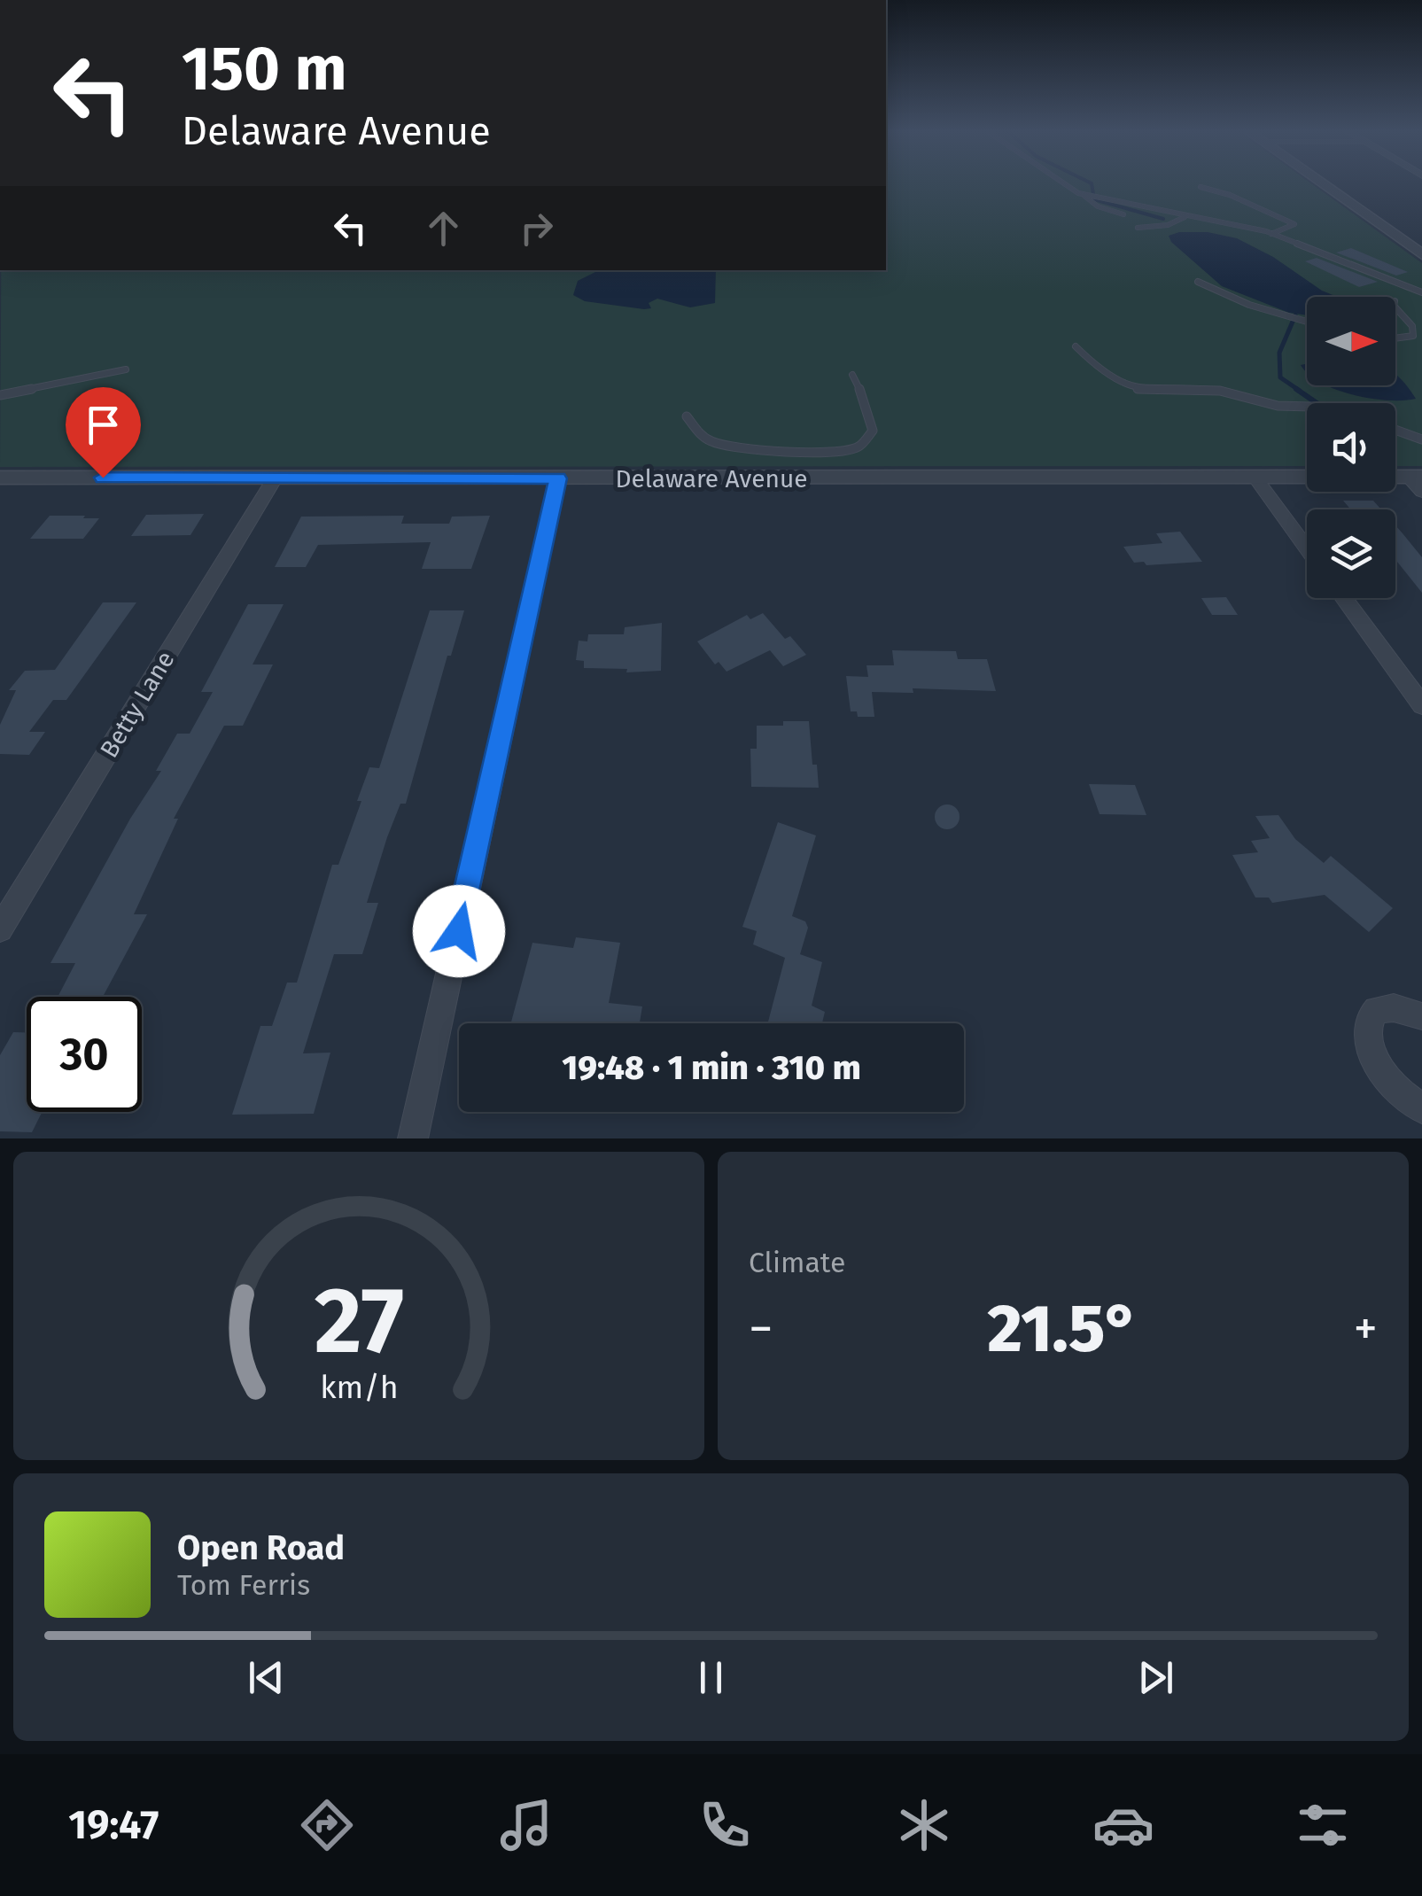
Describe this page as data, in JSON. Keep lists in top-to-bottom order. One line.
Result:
{"streets":{"street":["Delaware Avenue","Betty Lane"]},"crossings":[["Delaware Avenue","Betty Lane"]],"north":"right","page":{"turn":["150 m","Delaware Avenue"],"limit":"30","trip":"19:48 · 1 min · 310 m","tile":"Climate","heat":["−","21.5°","+"],"song":["Open Road","Tom Ferris"],"tabs":"19:47","gauge":["27","km/h"]}}
